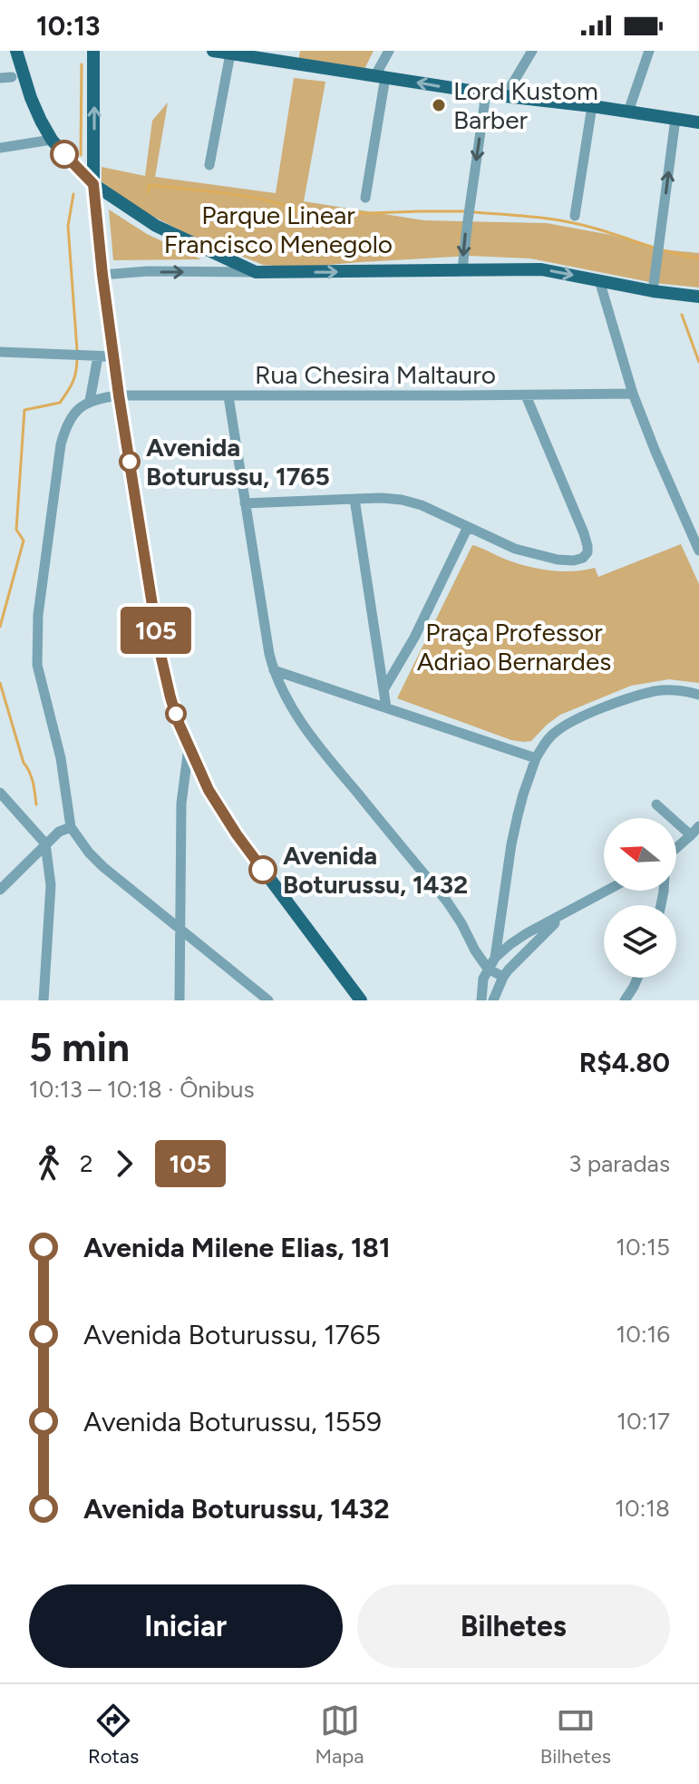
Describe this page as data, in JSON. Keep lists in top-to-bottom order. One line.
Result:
{"streets":{"street":["Rua Chesira Maltauro"]},"parks":["Parque Linear Francisco Menegolo","Praça Professor Adriao Bernardes"],"places":["Lord Kustom Barber","Avenida Boturussu, 1765","Avenida Boturussu, 1432"],"lines":["bus line 105"],"north":"left","page":{"status":"10:13","on_map":"105","heading":["5 min","10:13 – 10:18 · Ônibus","R$4.80"],"legs":["2","105","3 paradas"],"list":[{"name":"Avenida Milene Elias, 181","value":"10:15"},{"name":"Avenida Boturussu, 1765","value":"10:16"},{"name":"Avenida Boturussu, 1559","value":"10:17"},{"name":"Avenida Boturussu, 1432","value":"10:18"}],"buttons":["Iniciar","Bilhetes"],"tabs":["Rotas","Mapa","Bilhetes"]}}
